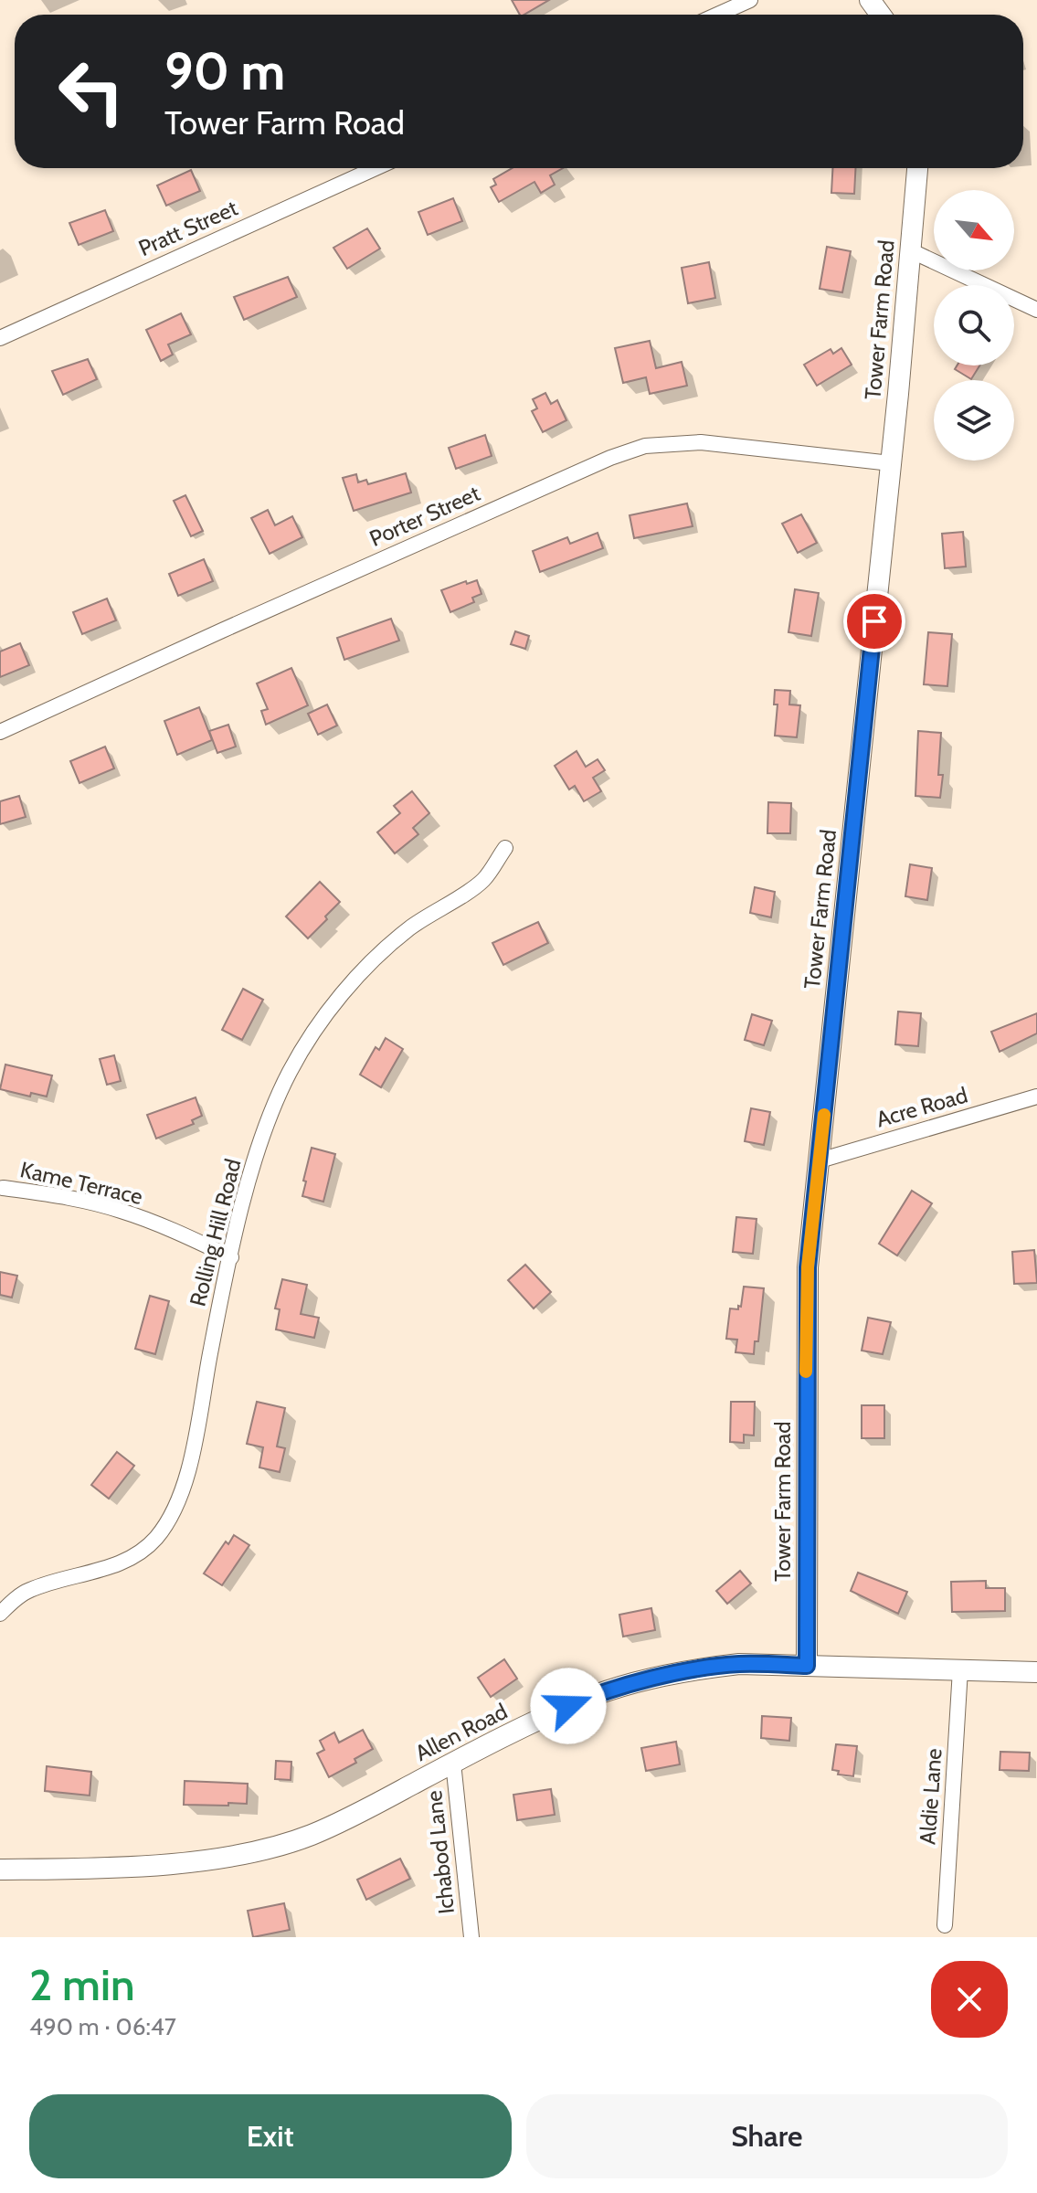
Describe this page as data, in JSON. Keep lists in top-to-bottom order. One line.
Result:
{"streets":{"street":["Pratt Street","Tower Farm Road","Porter Street","Acre Road","Kame Terrace","Rolling Hill Road","Allen Road","Aldie Lane","Ichabod Lane"]},"crossings":[["Tower Farm Road","Porter Street"],["Tower Farm Road","Acre Road"],["Tower Farm Road","Allen Road"],["Kame Terrace","Rolling Hill Road"],["Allen Road","Aldie Lane"],["Allen Road","Ichabod Lane"]],"north":"bottom right","page":{"turn":["90 m","Tower Farm Road"],"heading":["2 min","490 m · 06:47"],"buttons":["Exit","Share"]}}
